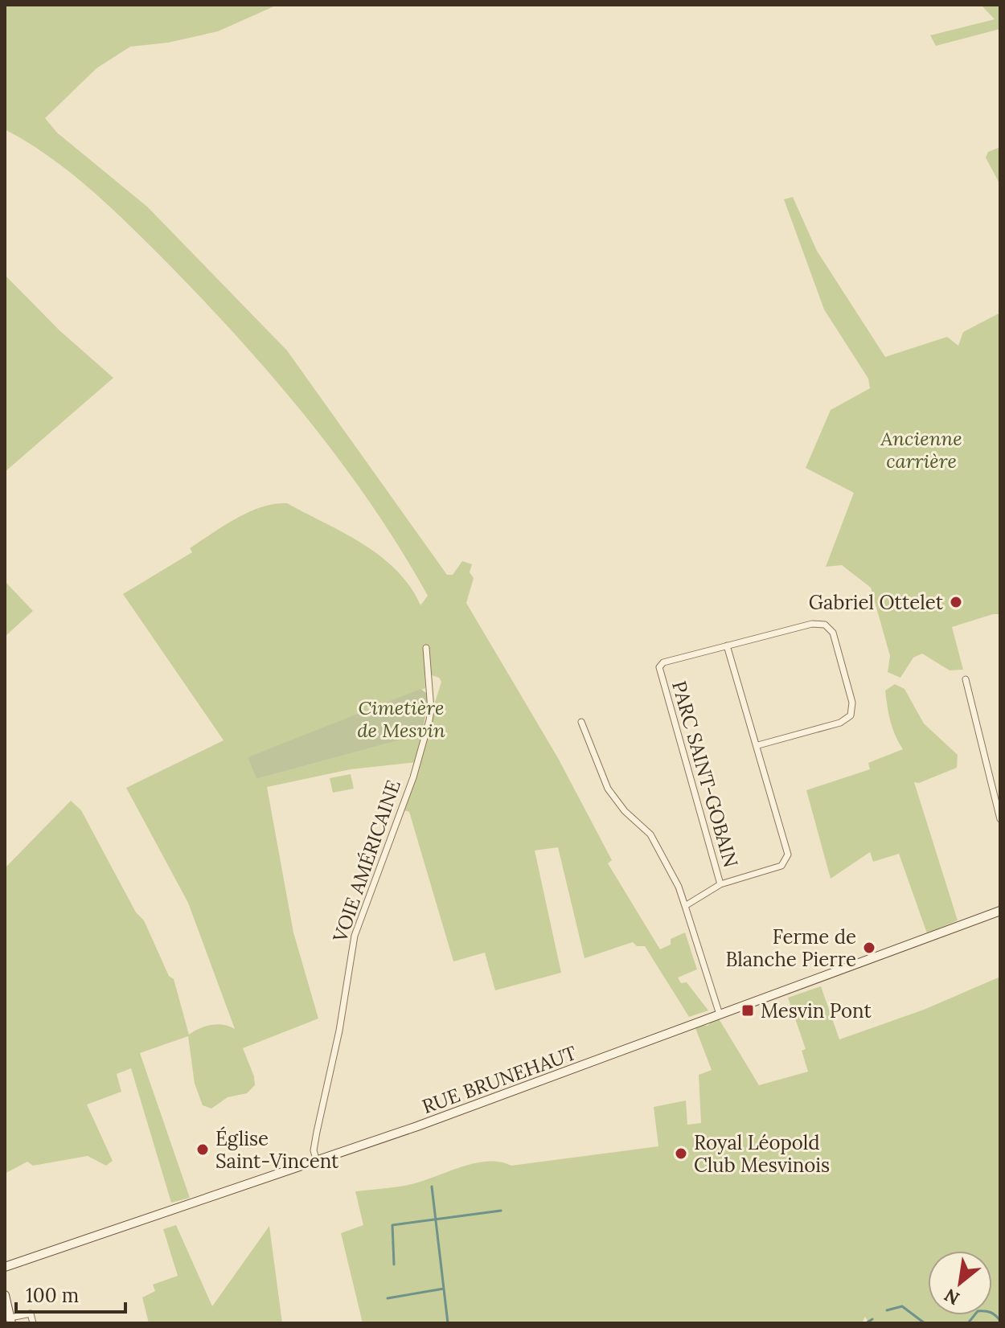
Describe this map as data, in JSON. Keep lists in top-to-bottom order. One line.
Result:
{"streets":{"street":["PARC SAINT-GOBAIN","VOIE AMÉRICAINE","RUE BRUNEHAUT"]},"crossings":[["VOIE AMÉRICAINE","RUE BRUNEHAUT"]],"parks":["Ancienne carrière","Cimetière de Mesvin"],"places":{"other":["Gabriel Ottelet","Ferme de Blanche Pierre","Église Saint-Vincent","Royal Léopold Club Mesvinois"],"transit":["Mesvin Pont"]},"scale_bar":"100 m","north":"bottom left"}
